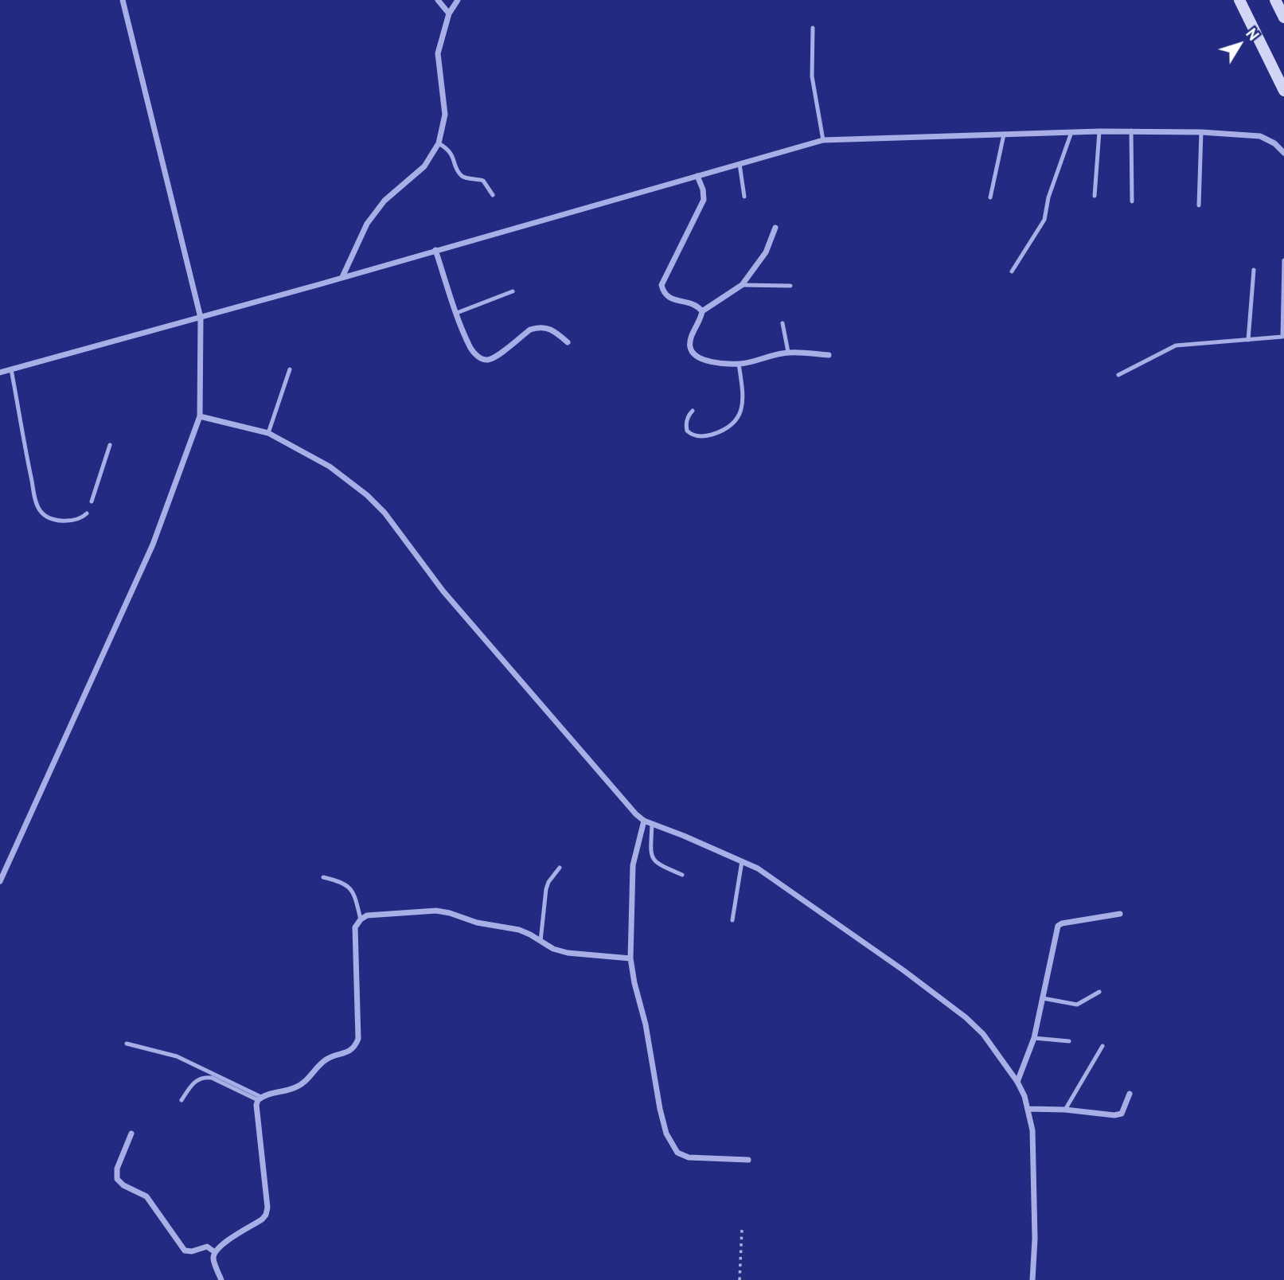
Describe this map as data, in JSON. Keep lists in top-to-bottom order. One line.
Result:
{"north":"top right"}
